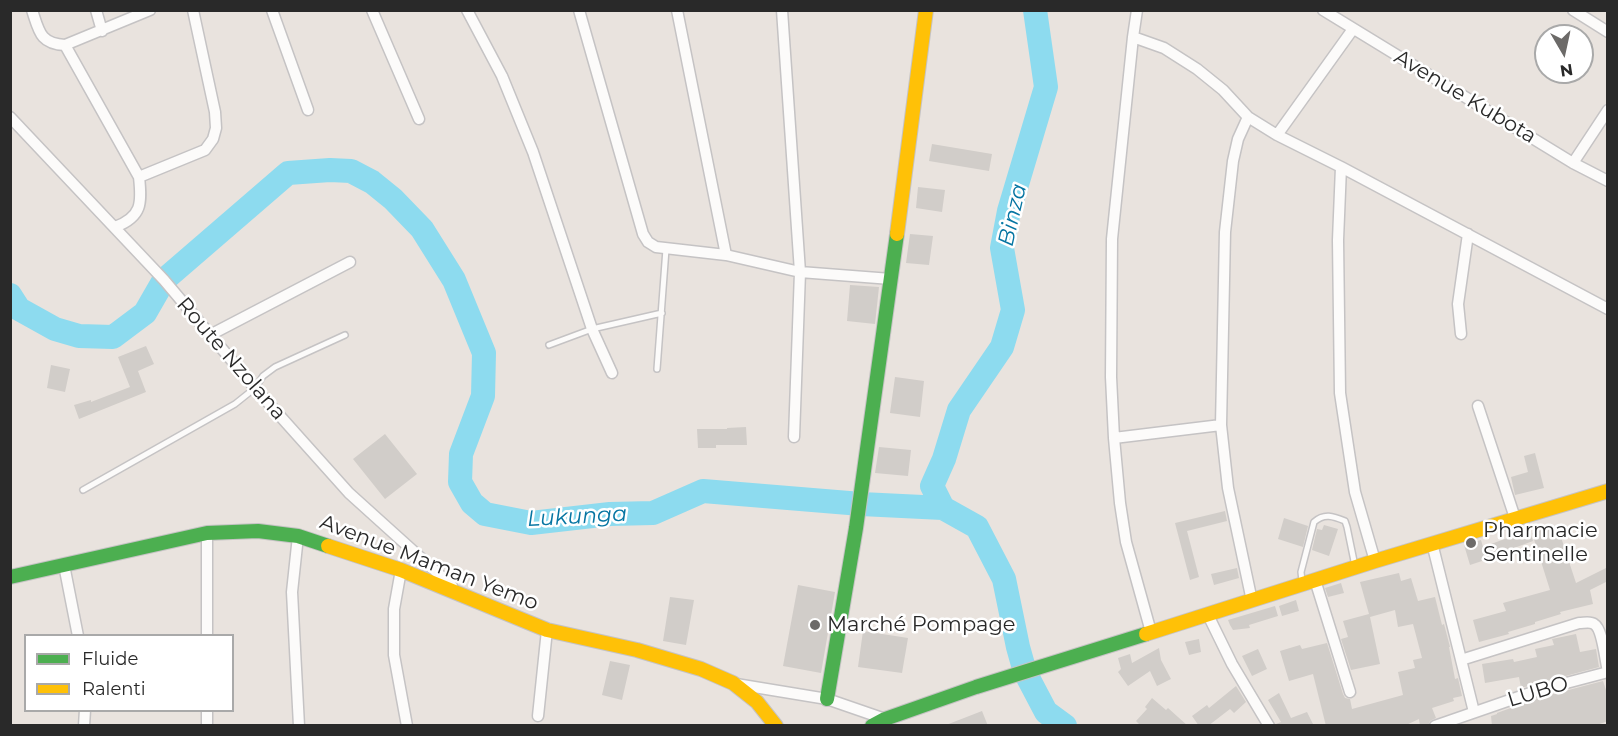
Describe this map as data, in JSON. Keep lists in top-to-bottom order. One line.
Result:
{"streets":{"street":["Avenue Kubota","Route Nzolana","Avenue Maman Yemo","LUBO"]},"crossings":[["Route Nzolana","Avenue Maman Yemo"]],"water":["Binza","Lukunga"],"places":["Pharmacie Sentinelle","Marché Pompage"],"legend":["Fluide","Ralenti"],"north":"bottom"}
